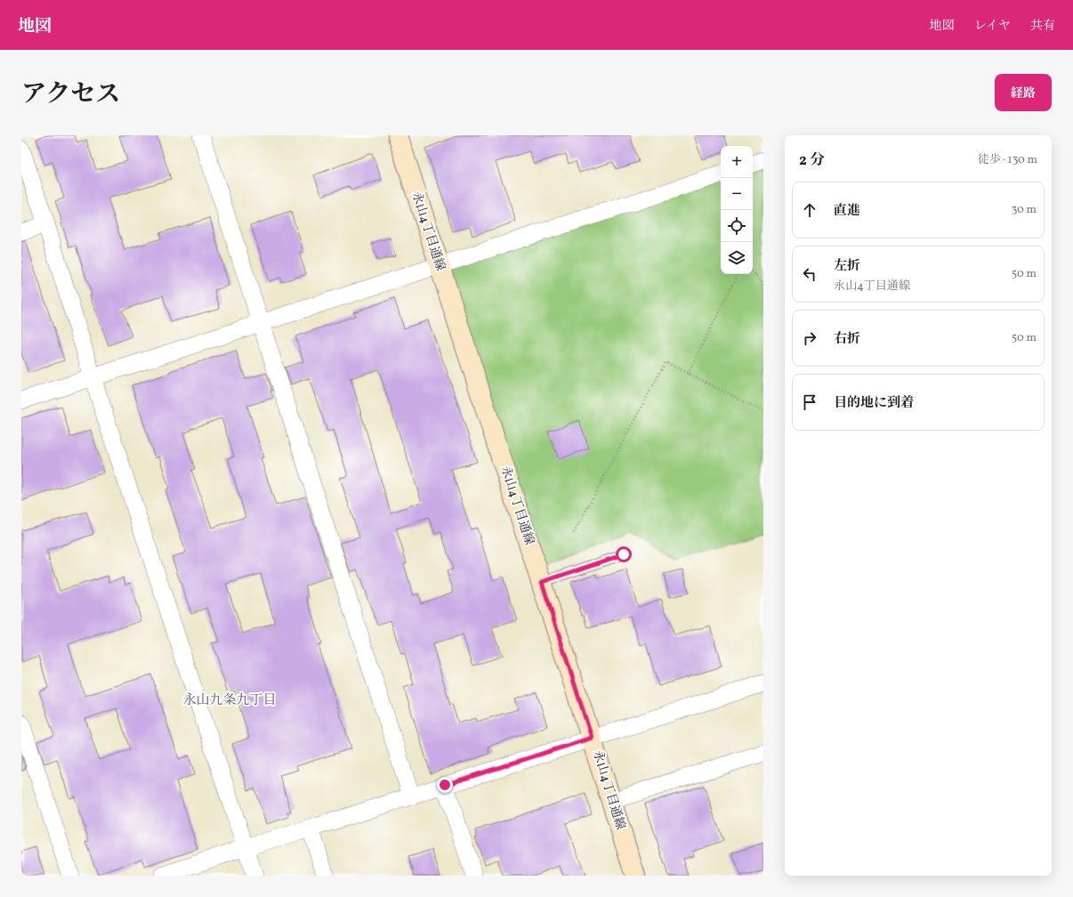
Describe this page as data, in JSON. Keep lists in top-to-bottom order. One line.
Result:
{"streets":{"street":["永山4丁目通線"]},"districts":["永山九条九丁目"],"page":{"header":"地図","nav":["地図","レイヤ","共有"],"title":"アクセス","buttons":"経路","heading":["2 分","徒歩 · 130 m"],"map_buttons":["+","−"],"list":[["直進","30 m"],["左折","永山4丁目通線","50 m"],["右折","50 m"],"目的地に到着"]}}
